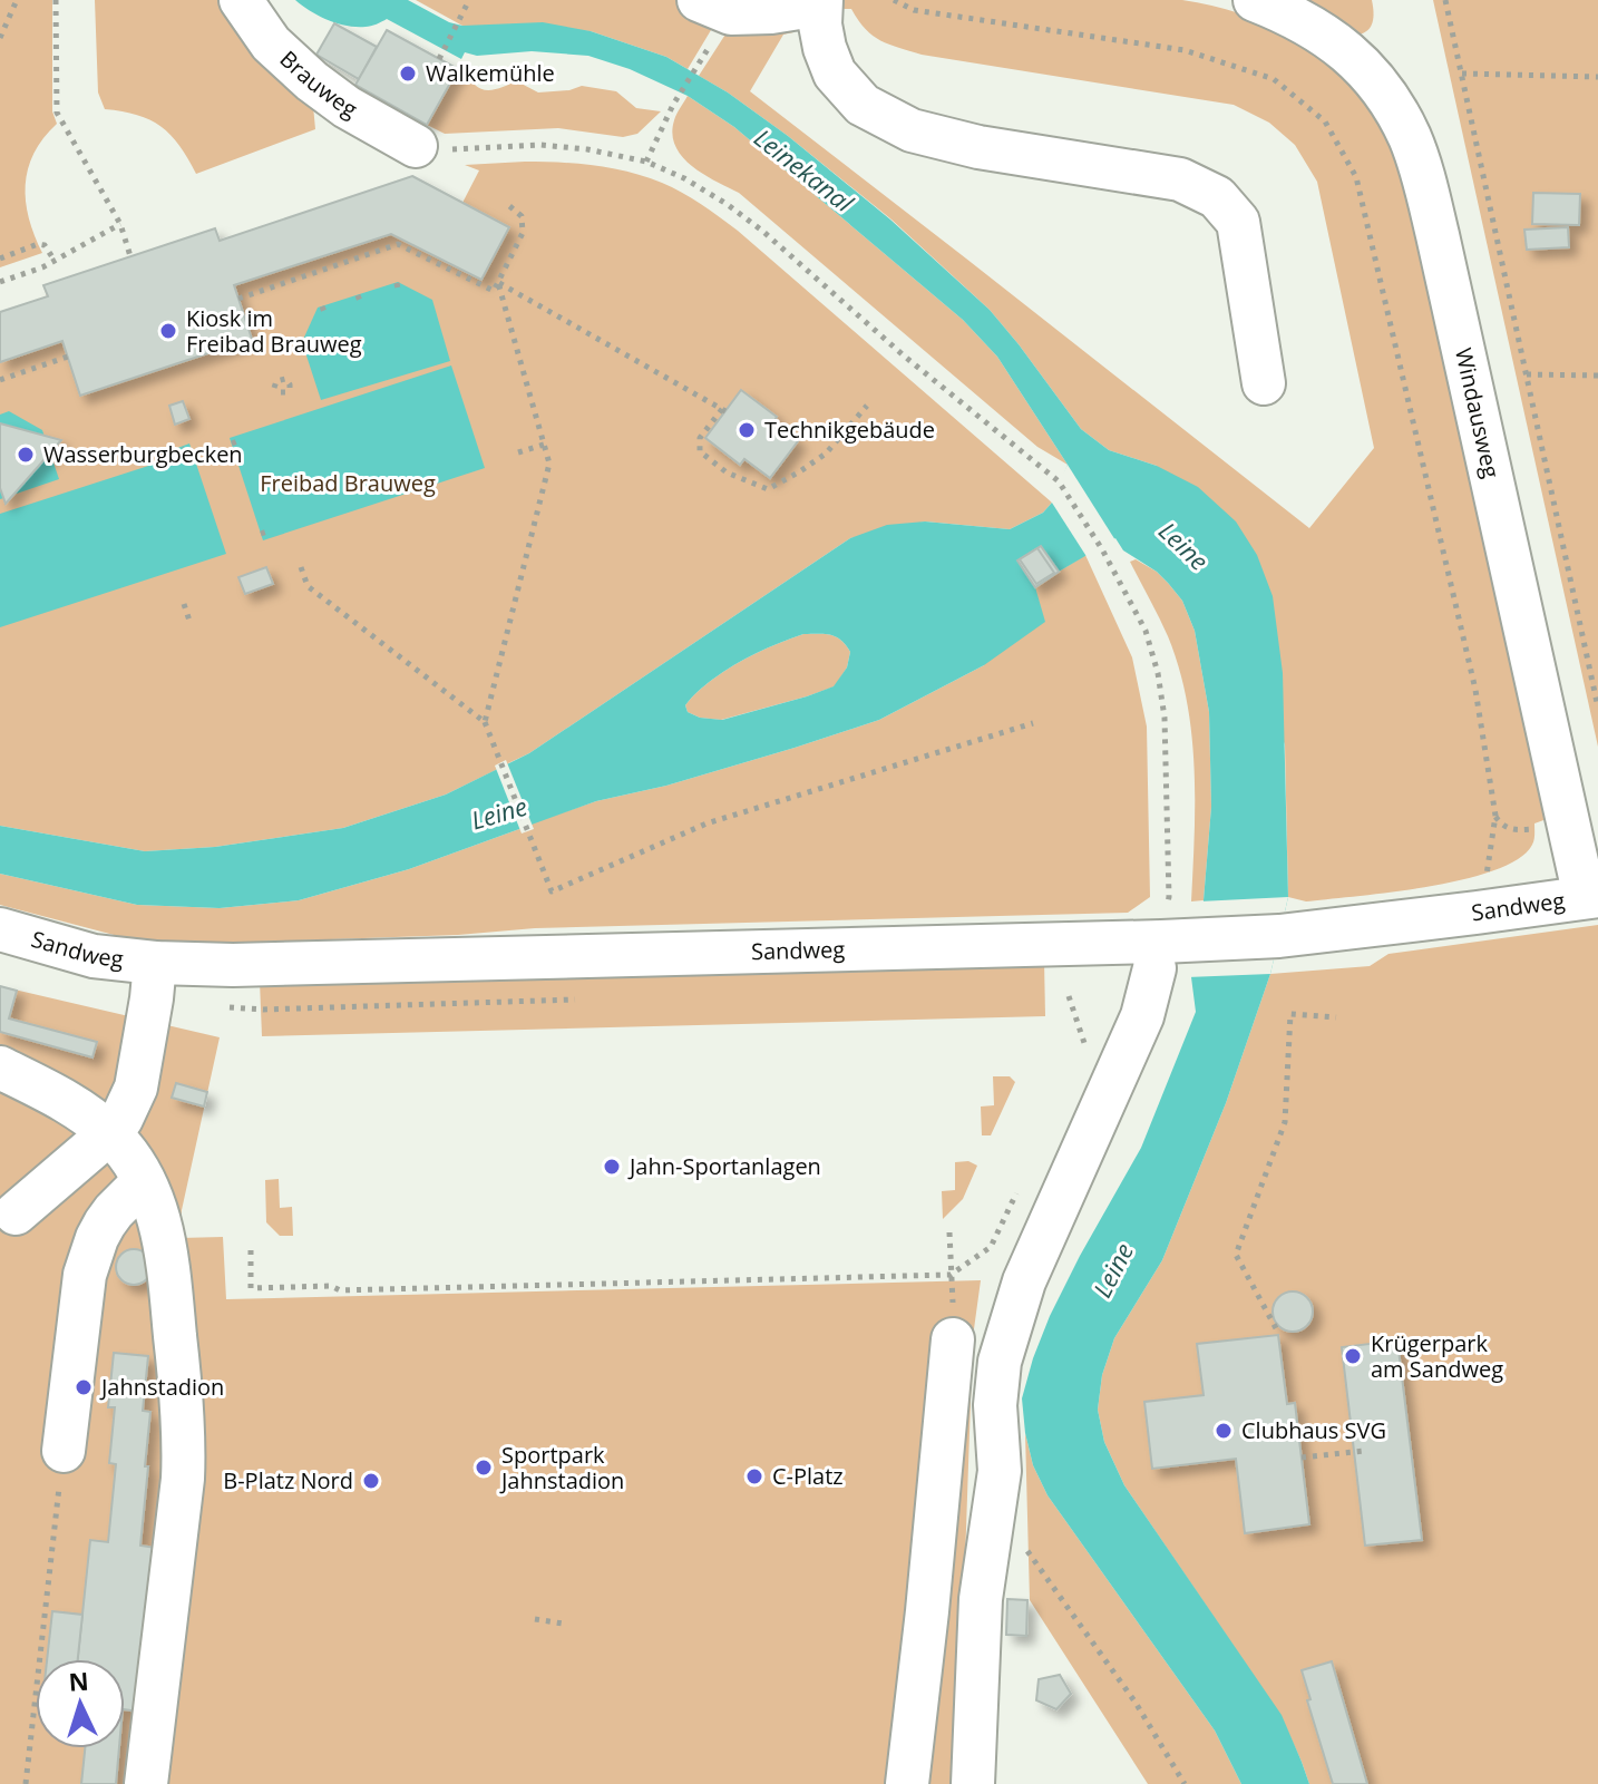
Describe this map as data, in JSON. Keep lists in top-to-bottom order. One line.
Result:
{"streets":{"street":["Brauweg","Windausweg","Sandweg"]},"crossings":[["Windausweg","Sandweg"]],"water":["Leinekanal","Leine"],"parks":["Freibad Brauweg"],"places":["Walkemühle","Kiosk im Freibad Brauweg","Technikgebäude","Wasserburgbecken","Jahn-Sportanlagen","Krügerpark am Sandweg","Jahnstadion","Clubhaus SVG","Sportpark Jahnstadion","C-Platz","B-Platz Nord"],"north":"top"}
